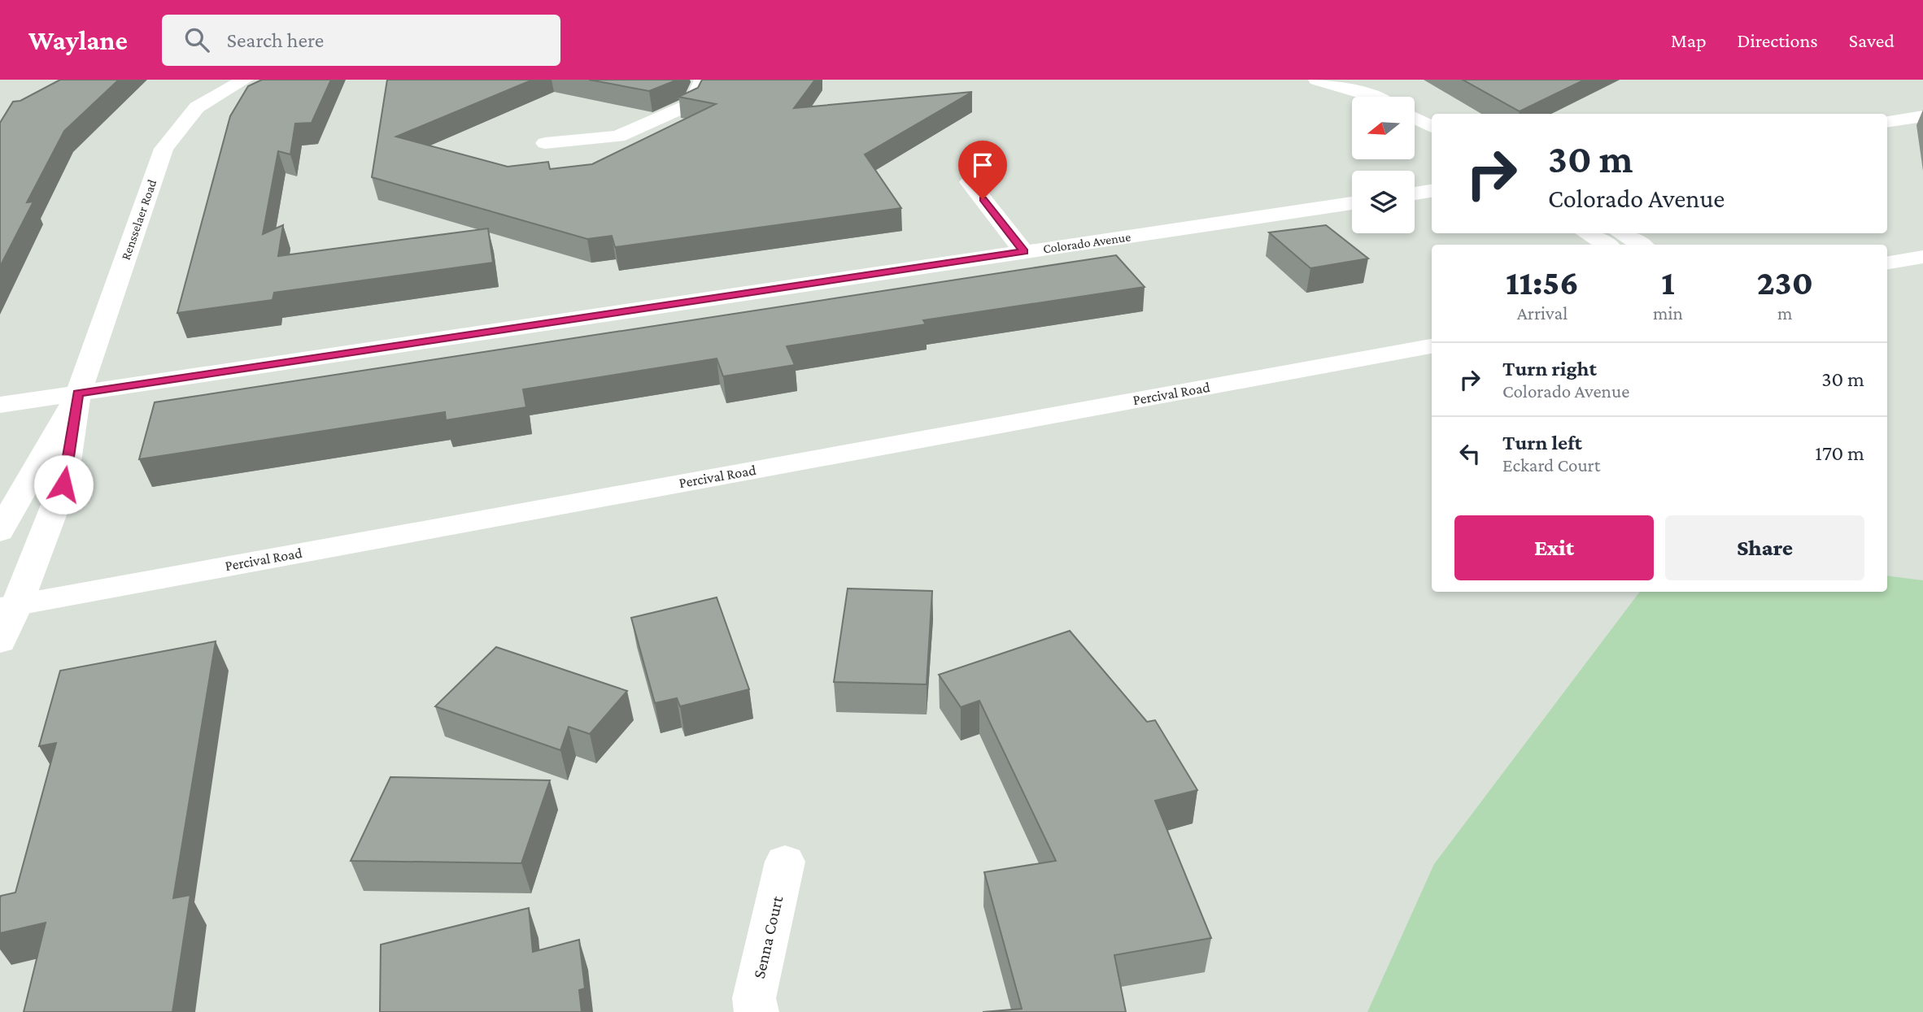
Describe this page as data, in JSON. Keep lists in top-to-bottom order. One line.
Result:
{"streets":{"street":["Rensselaer Road","Colorado Avenue","Percival Road","Senna Court"]},"crossings":[["Rensselaer Road","Colorado Avenue"],["Rensselaer Road","Percival Road"]],"north":"left","page":{"header":"Waylane","search":"Search here","nav":["Map","Directions","Saved"],"turn":["30 m","Colorado Avenue"],"eta":["11:56","Arrival","1","min","230","m"],"list":[{"name":"Turn right","note":"Colorado Avenue","value":"30 m"},{"name":"Turn left","note":"Eckard Court","value":"170 m"}],"buttons":["Exit","Share"]}}
